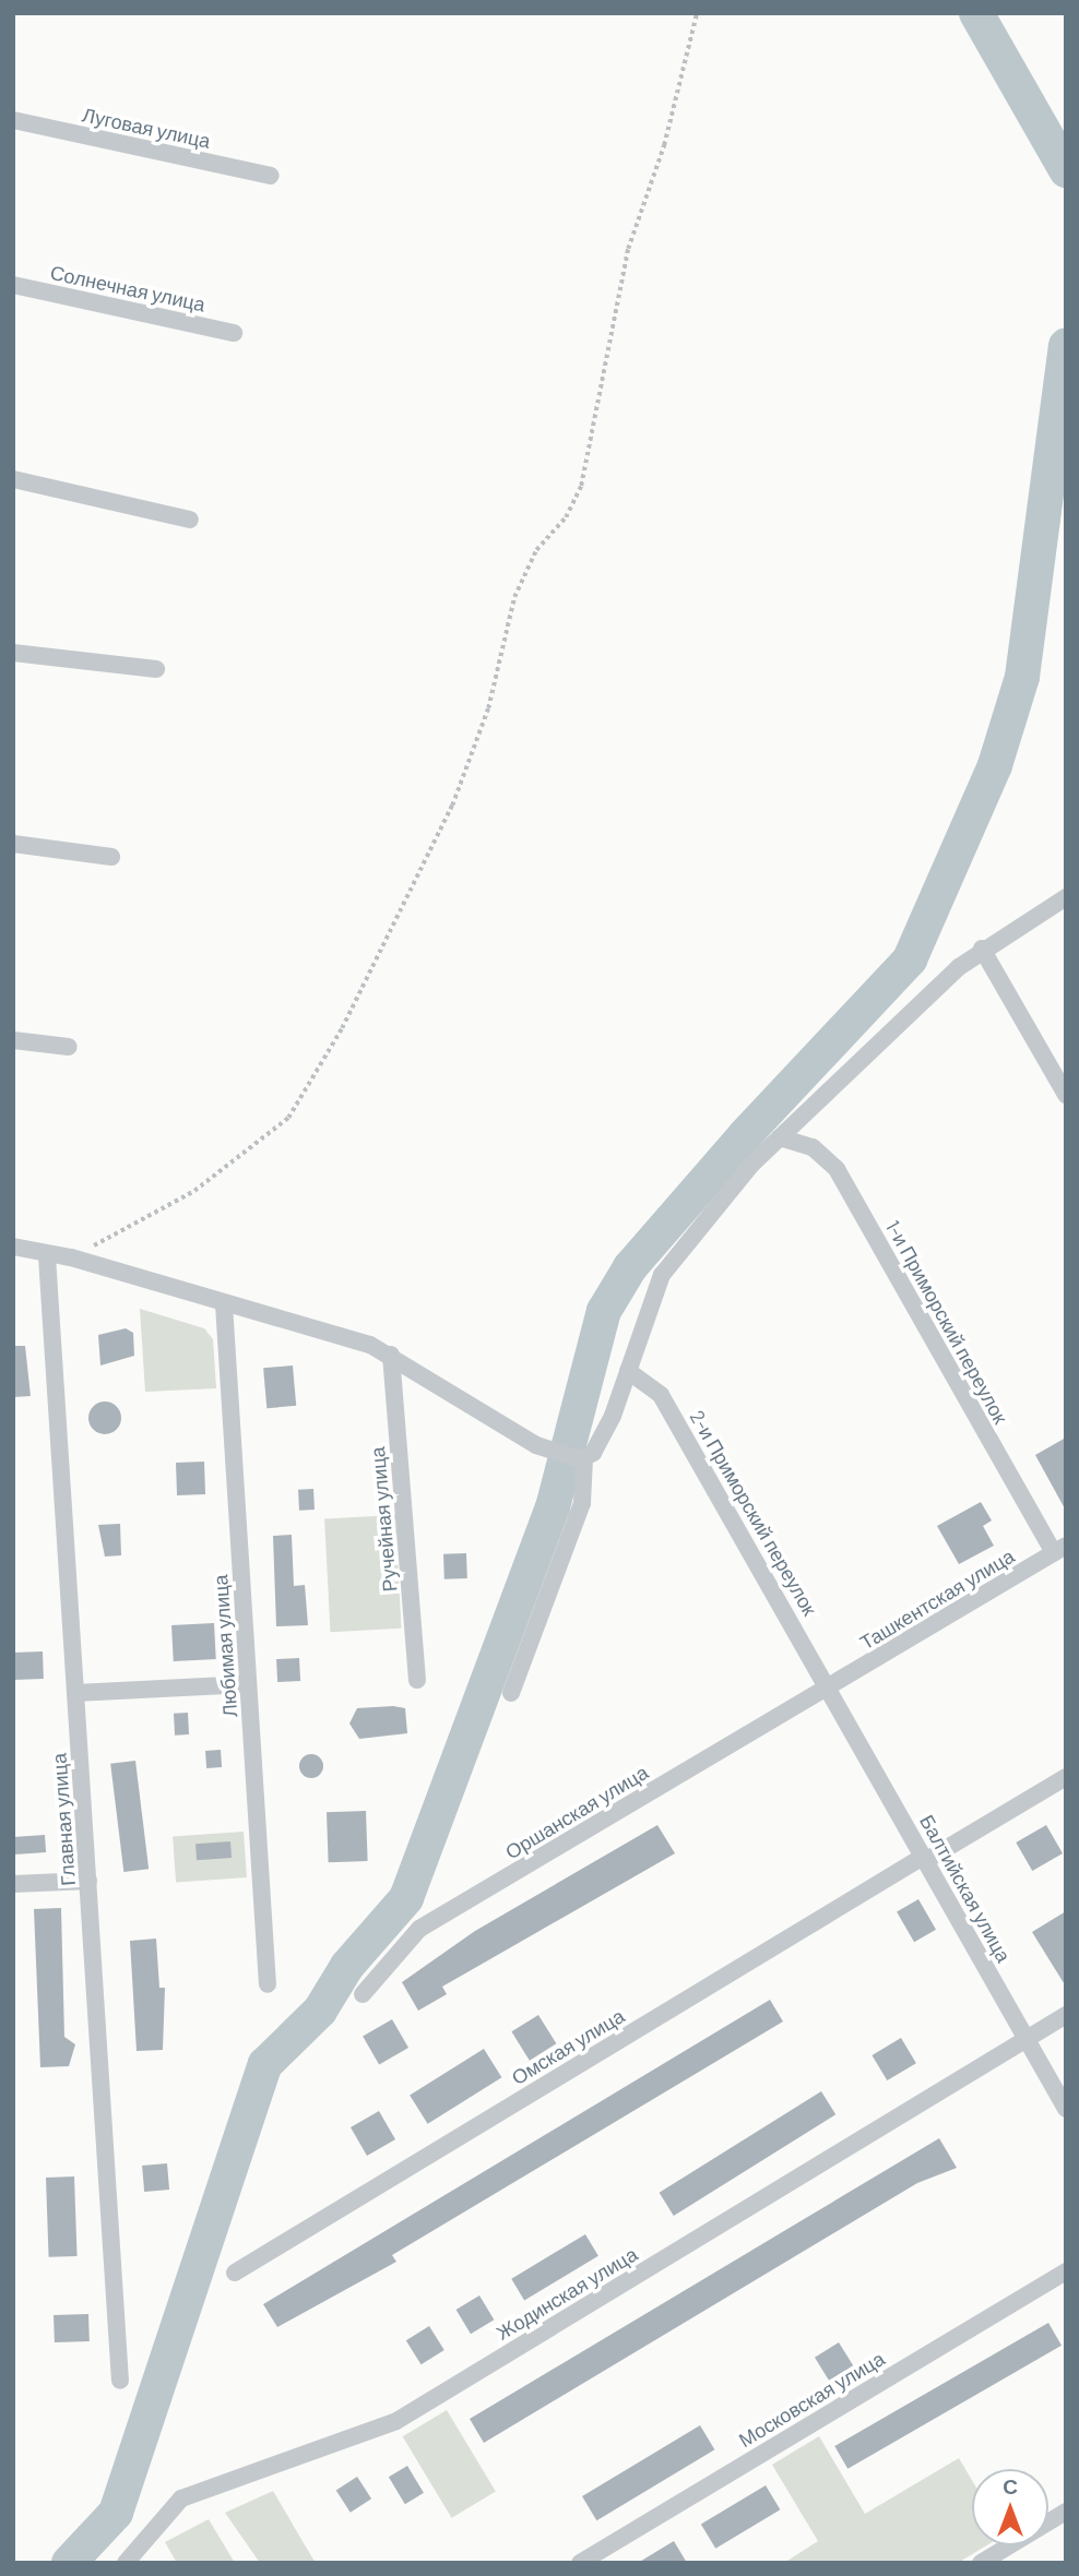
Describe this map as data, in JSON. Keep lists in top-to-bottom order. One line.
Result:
{"streets":{"street":["Луговая улица","Солнечная улица","1-и Приморский переулок","2-и Приморский переулок","Ручейная улица","Ташкентская улица","Любимая улица","Оршанская улица","Главная улица","Балтийская улица","Омская улица","Жодинская улица","Московская улица"]},"crossings":[["1-и Приморский переулок","Ташкентская улица"],["2-и Приморский переулок","Ташкентская улица"],["2-и Приморский переулок","Оршанская улица"],["2-и Приморский переулок","Балтийская улица"],["Ташкентская улица","Оршанская улица"],["Ташкентская улица","Балтийская улица"],["Оршанская улица","Балтийская улица"],["Балтийская улица","Омская улица"],["Балтийская улица","Жодинская улица"]],"north":"top"}
